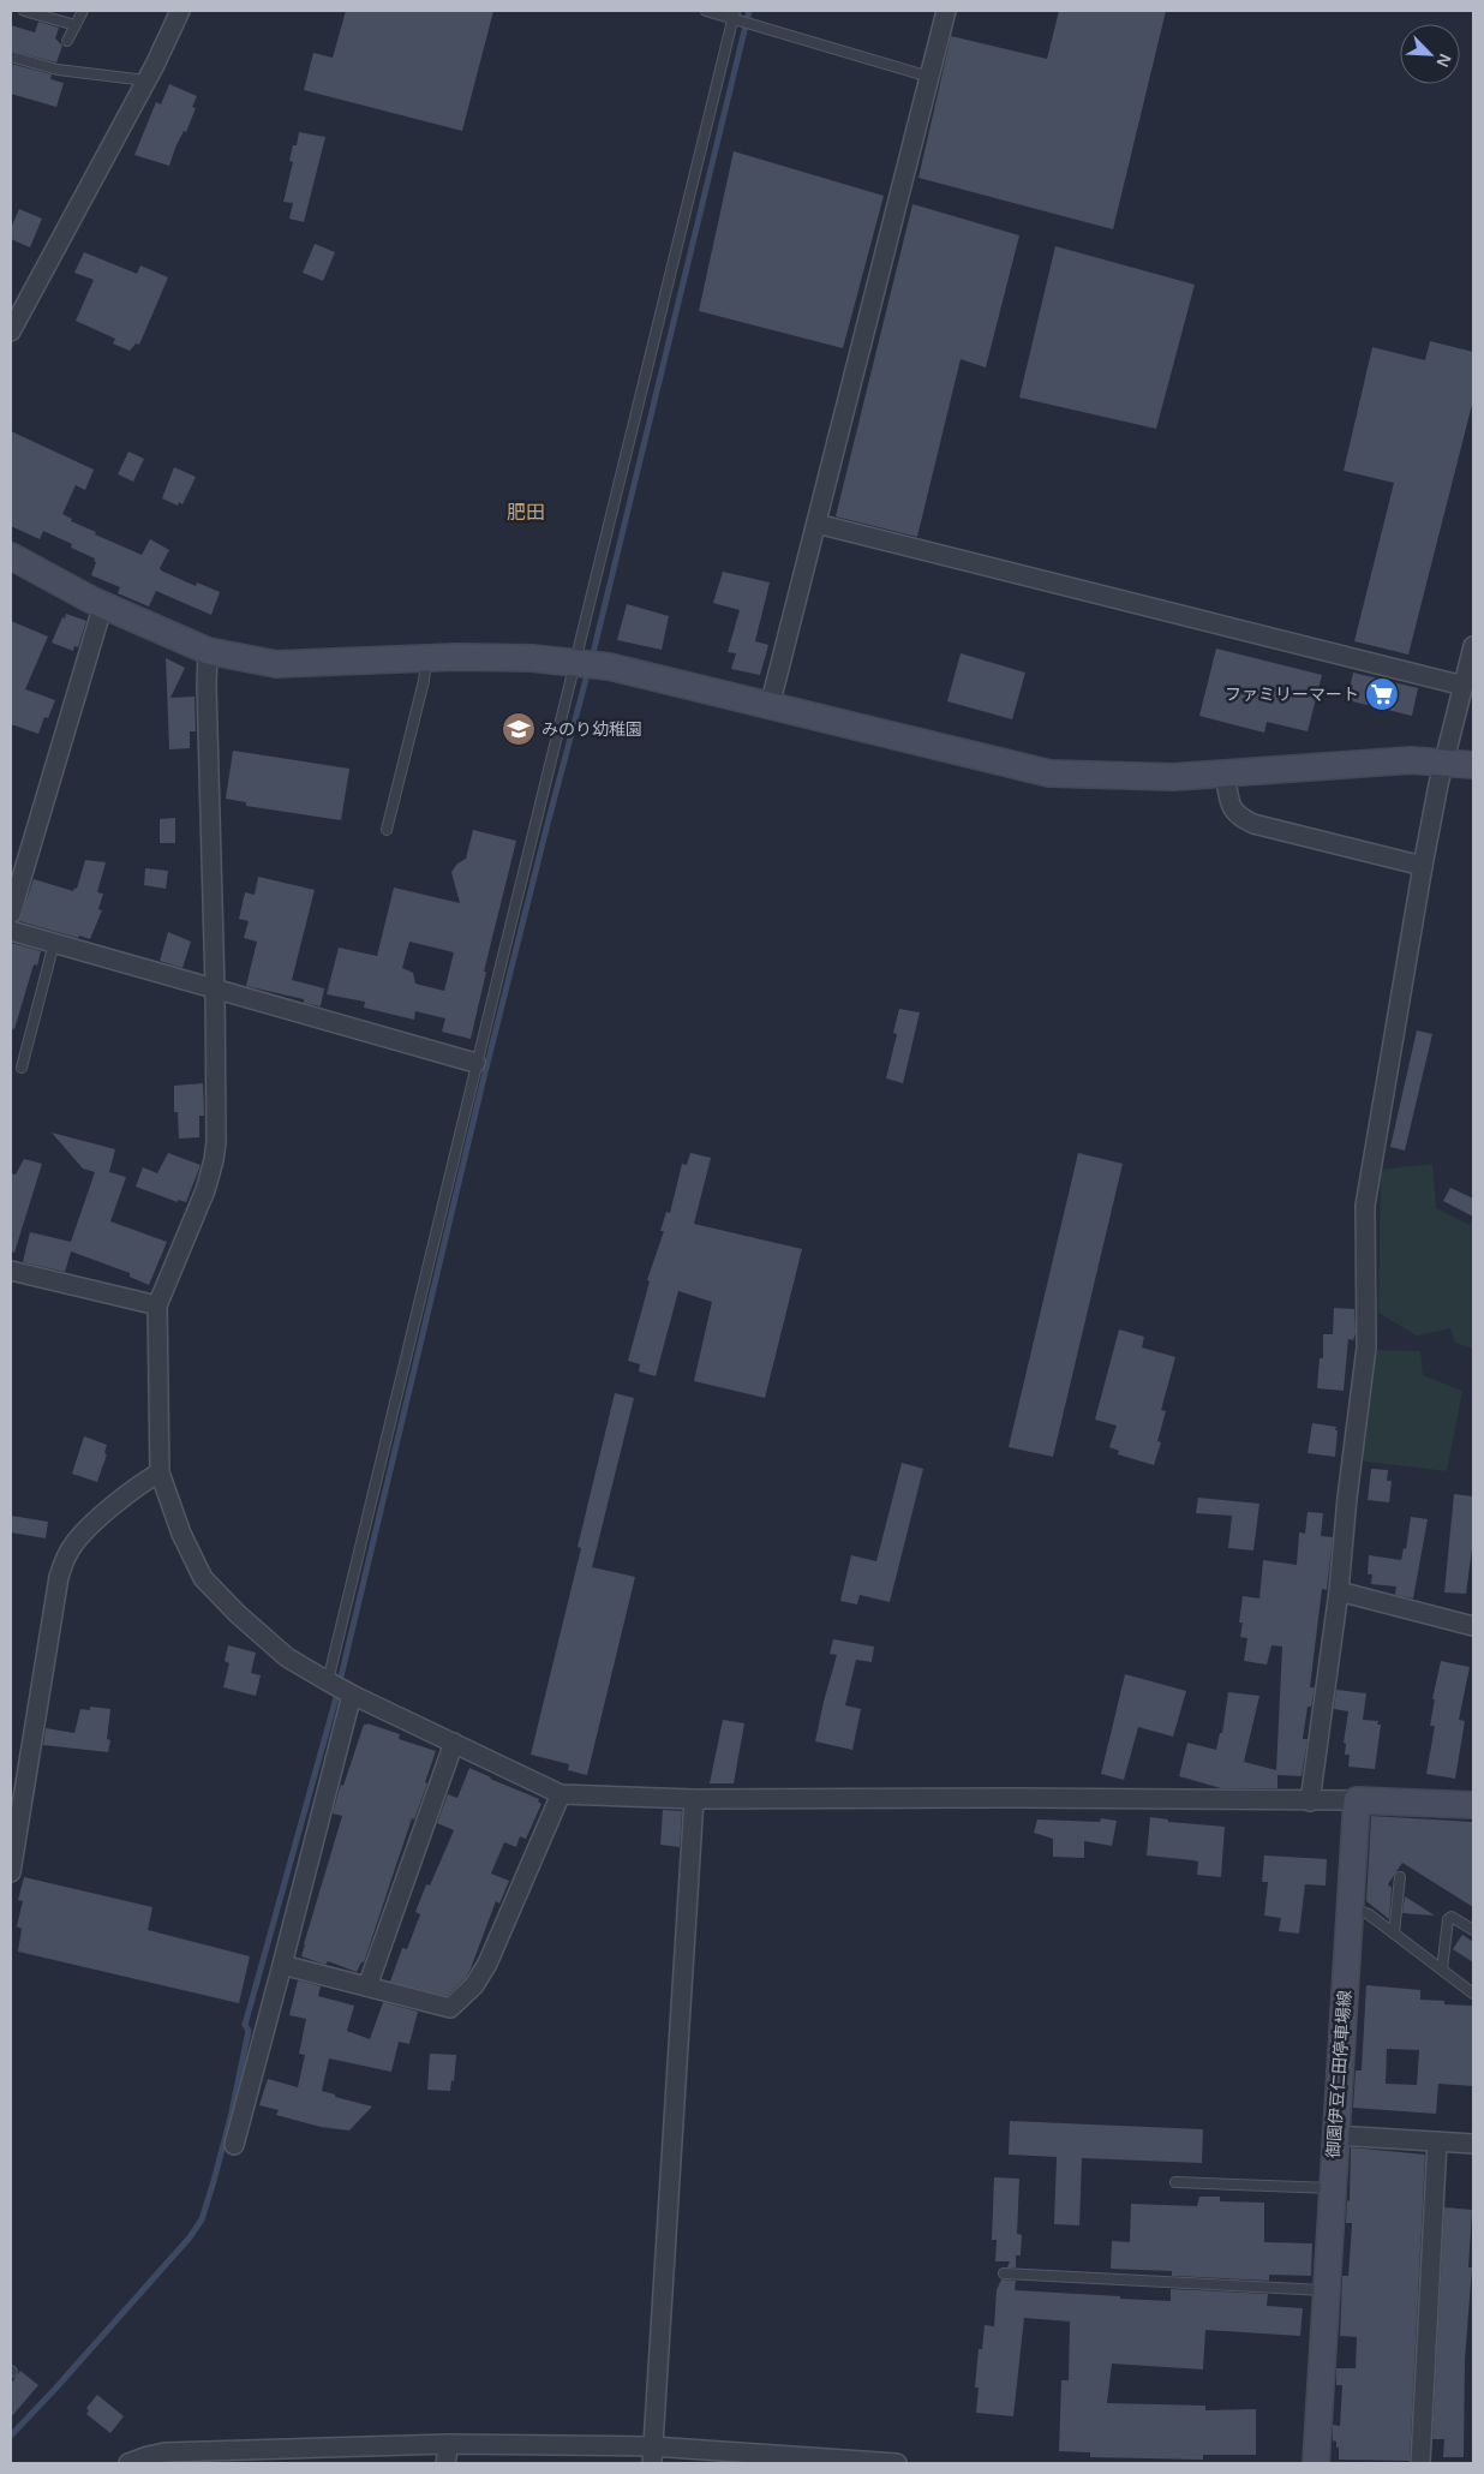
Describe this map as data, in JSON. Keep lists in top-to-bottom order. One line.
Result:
{"streets":{"street":["御園伊豆仁田停車場線"]},"districts":["肥田"],"places":{"supermarket":["ファミリーマート"],"school or university":["みのり幼稚園"]},"north":"bottom right"}
